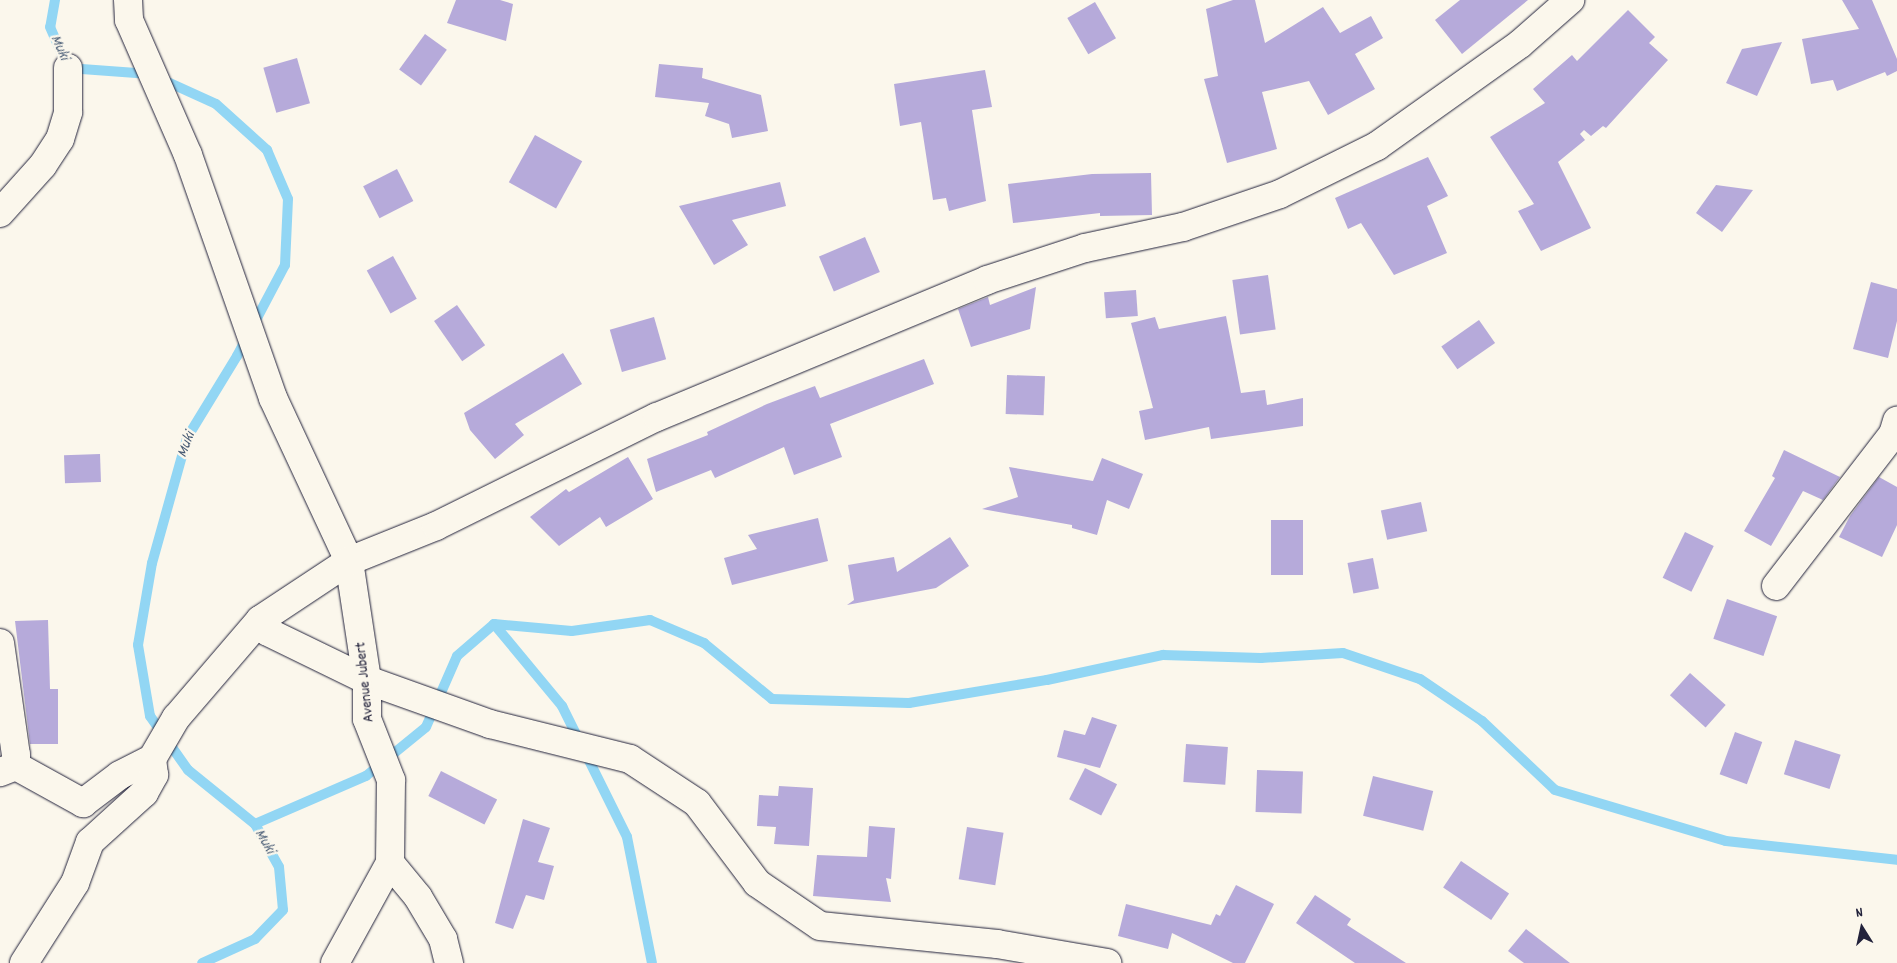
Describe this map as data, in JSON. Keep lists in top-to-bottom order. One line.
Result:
{"streets":{"street":["Avenue Jubert"]},"water":["Muki"],"north":"top"}
